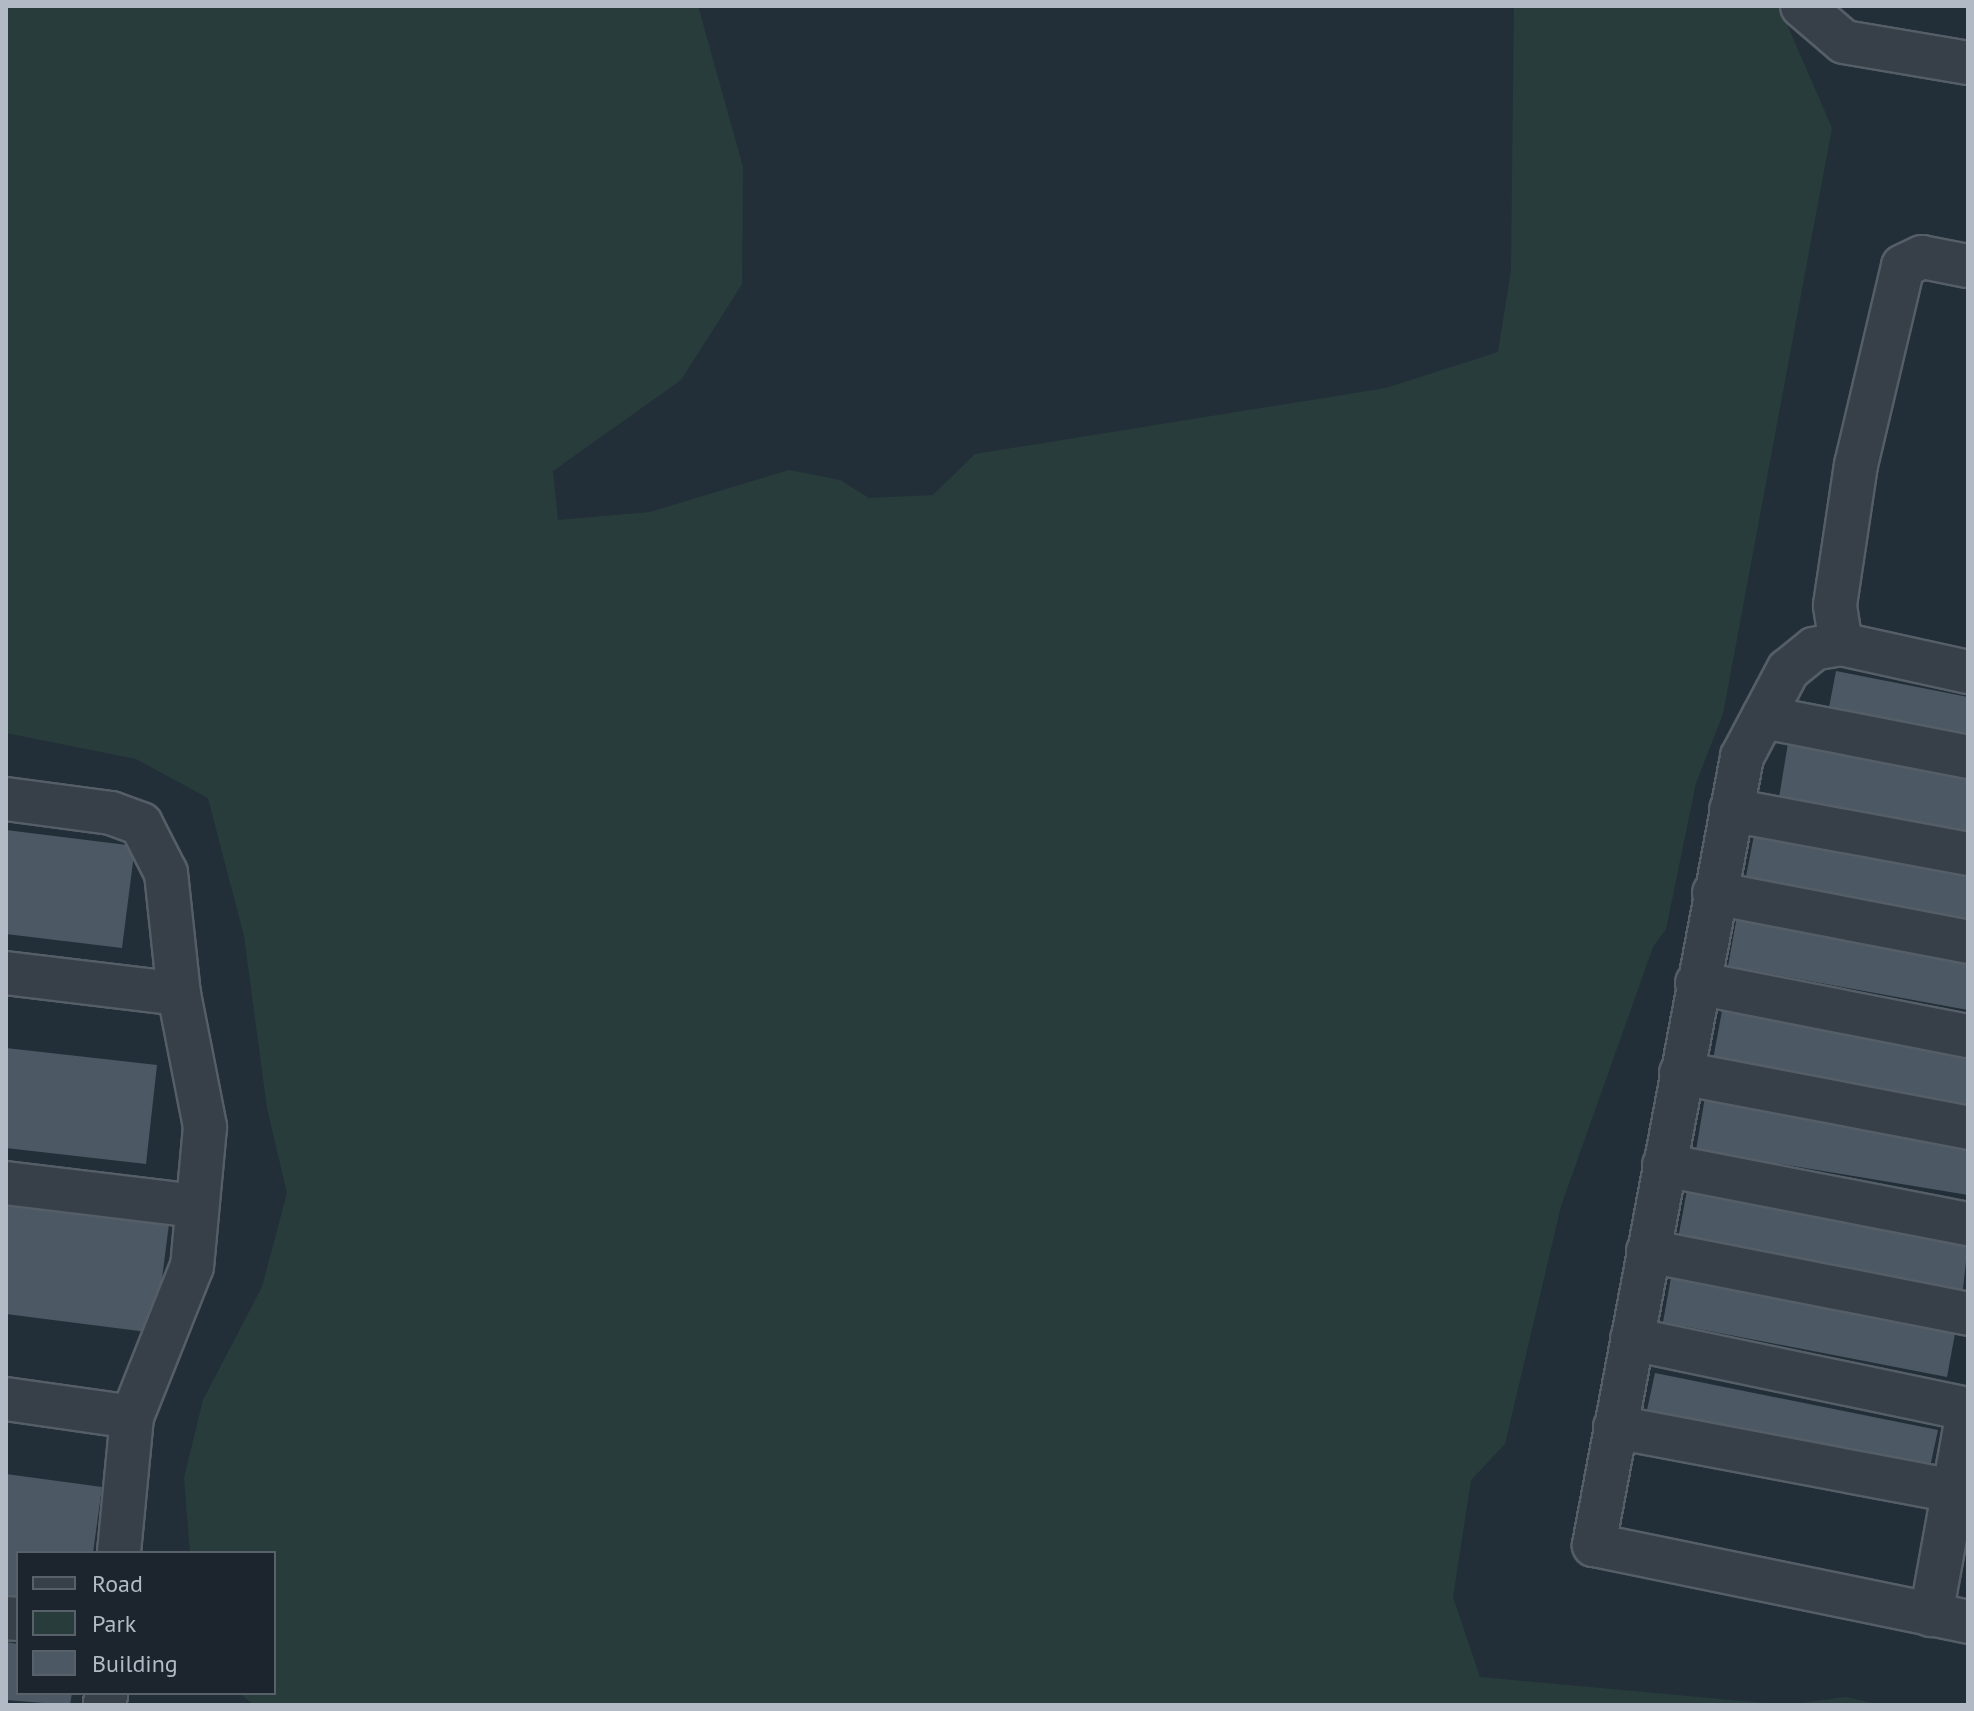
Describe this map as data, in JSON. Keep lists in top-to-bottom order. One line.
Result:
{"legend":["Road","Park","Building"]}
